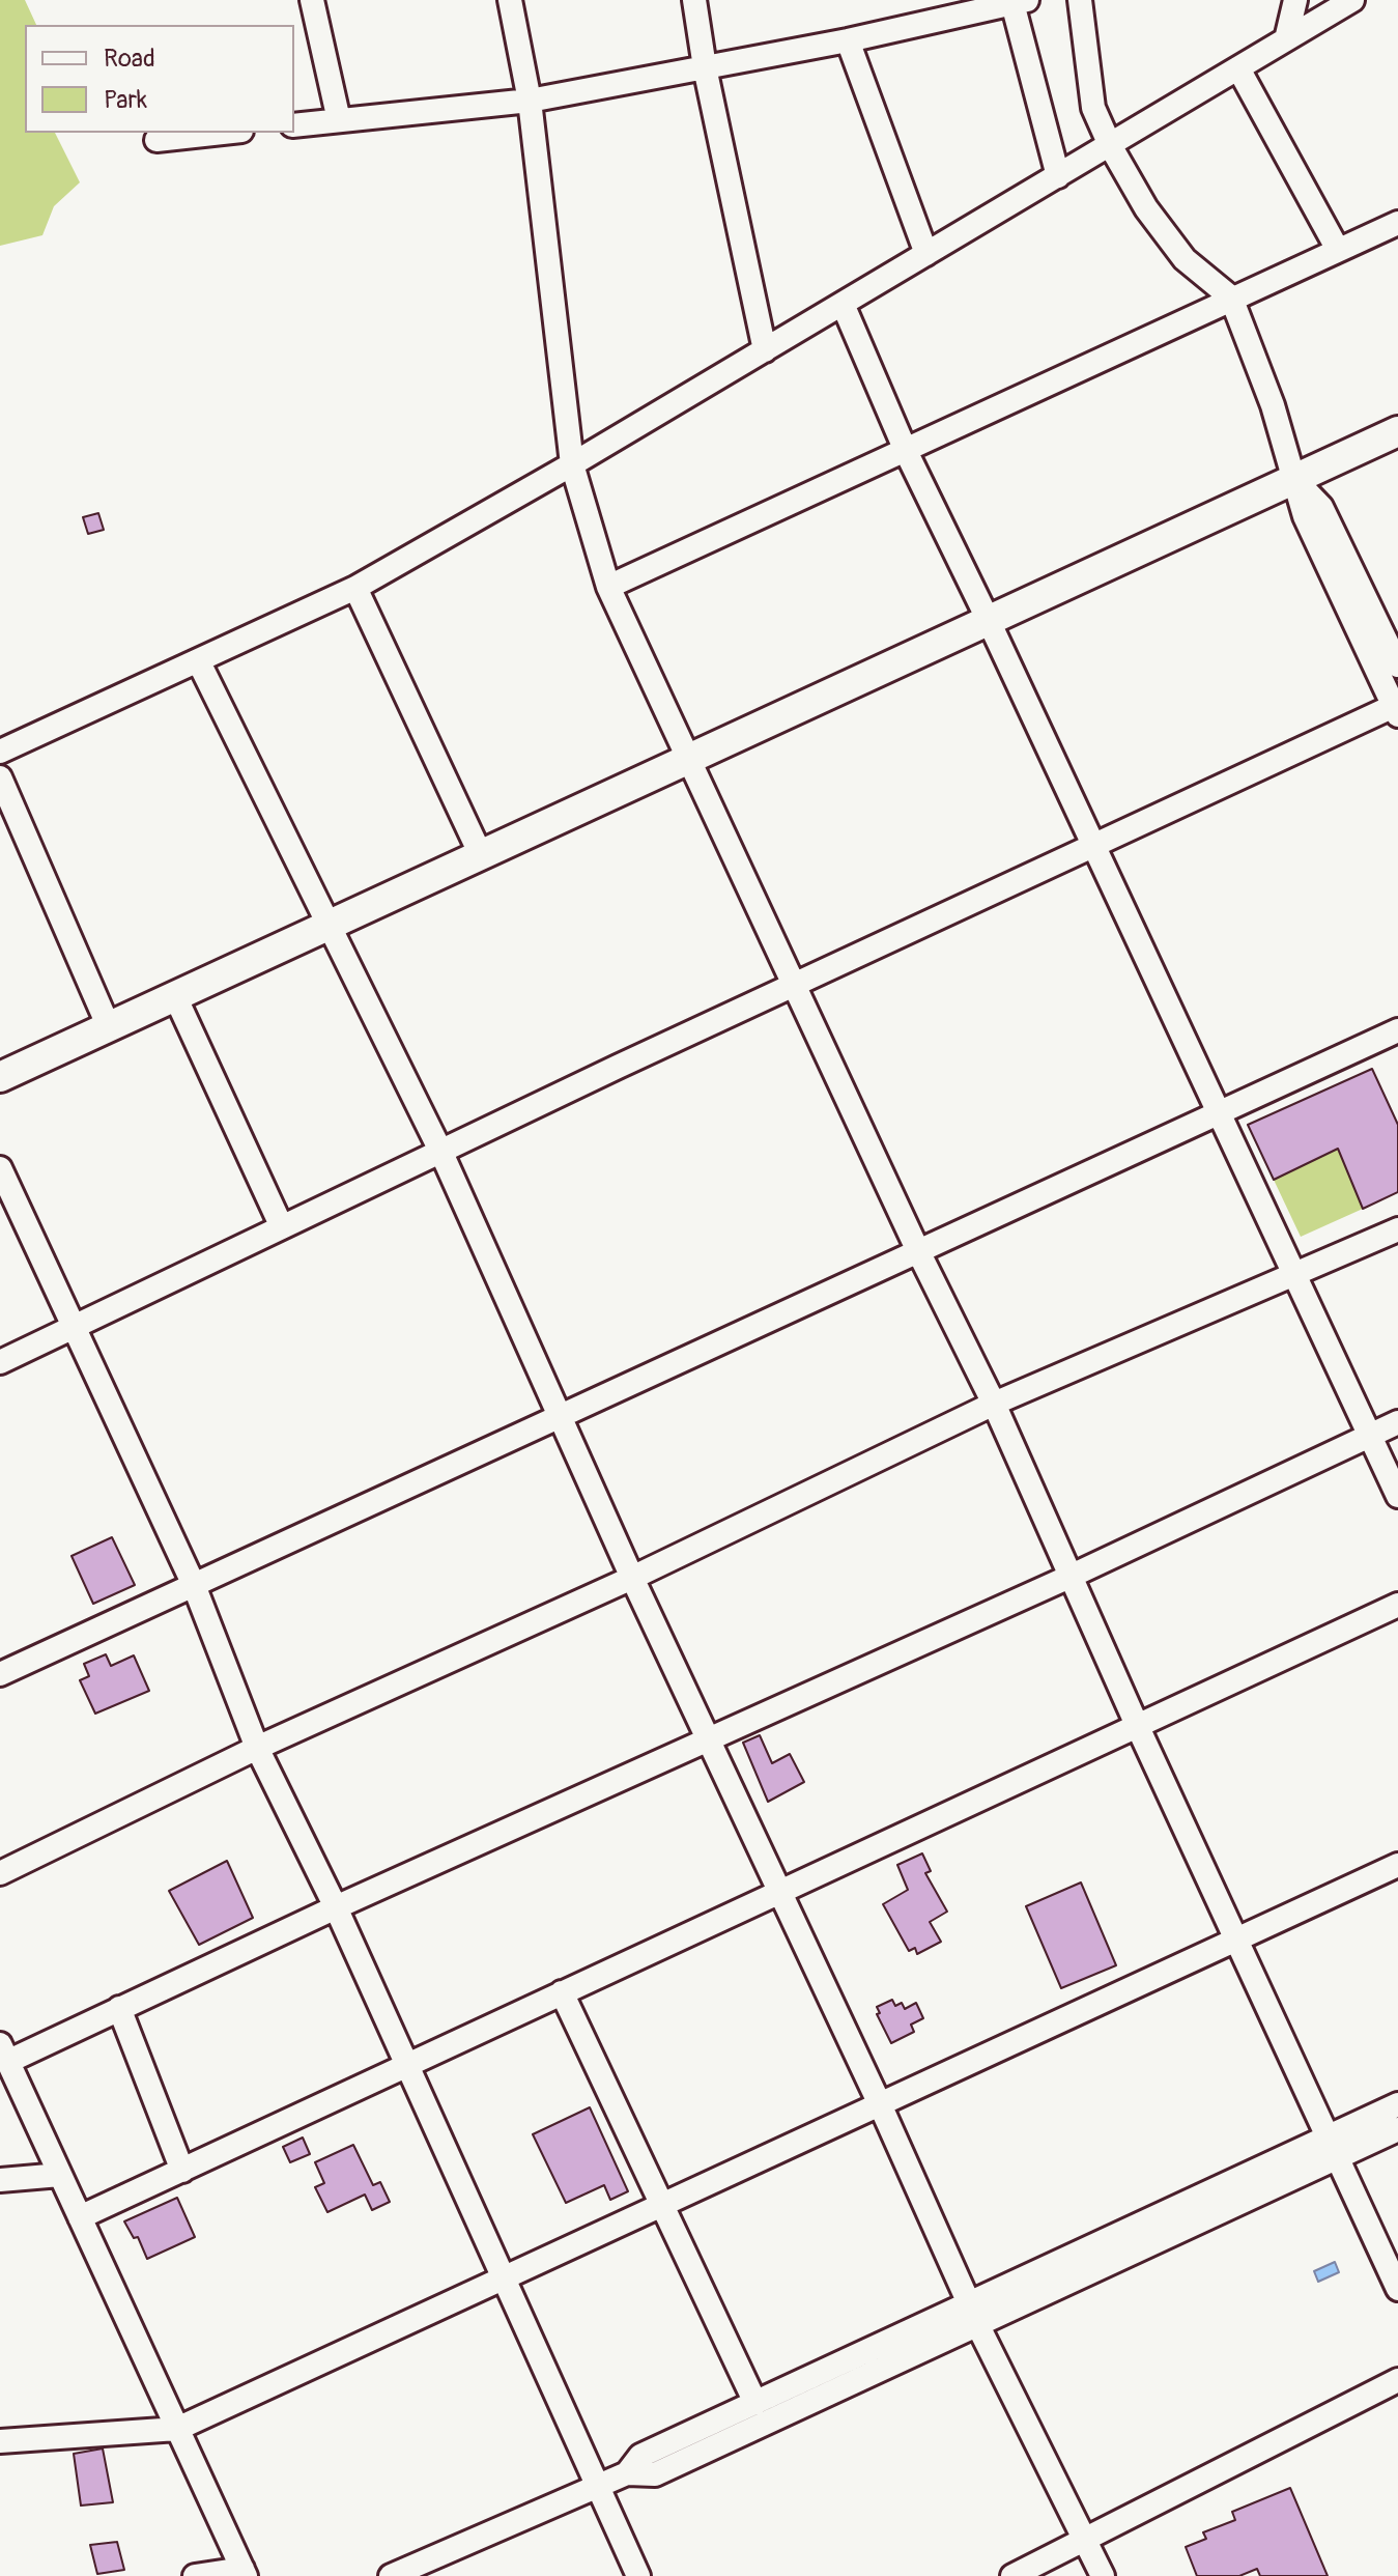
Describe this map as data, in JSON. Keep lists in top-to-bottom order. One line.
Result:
{"legend":["Road","Park"]}
